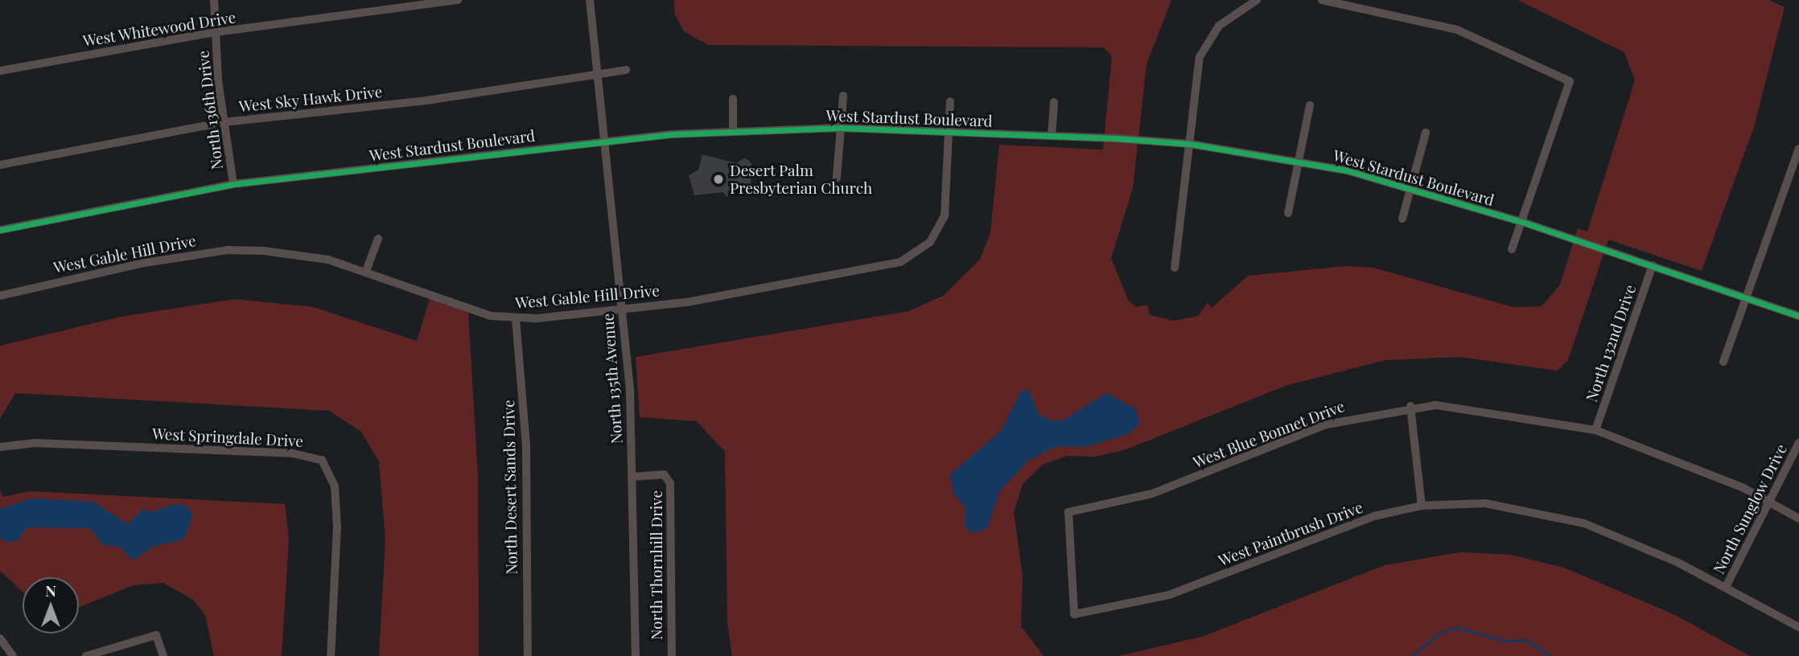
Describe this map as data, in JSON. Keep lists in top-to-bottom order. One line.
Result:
{"streets":{"street":["West Whitewood Drive","West Sky Hawk Drive","North 136th Drive","West Stardust Boulevard","West Gable Hill Drive","North 132nd Drive","North 135th Avenue","West Blue Bonnet Drive","West Springdale Drive","North Desert Sands Drive","North Sunglow Drive","West Paintbrush Drive","North Thornhill Drive"]},"crossings":[["West Whitewood Drive","North 136th Drive"],["West Sky Hawk Drive","North 136th Drive"],["West Sky Hawk Drive","North 135th Avenue"],["North 136th Drive","West Stardust Boulevard"],["West Stardust Boulevard","West Gable Hill Drive"],["West Stardust Boulevard","North 132nd Drive"],["West Stardust Boulevard","North 135th Avenue"],["West Gable Hill Drive","North 135th Avenue"],["West Gable Hill Drive","North Desert Sands Drive"],["North 132nd Drive","West Blue Bonnet Drive"],["North 135th Avenue","North Thornhill Drive"],["West Blue Bonnet Drive","North Sunglow Drive"],["West Blue Bonnet Drive","West Paintbrush Drive"],["North Sunglow Drive","West Paintbrush Drive"]],"places":["Desert Palm Presbyterian Church"],"north":"top"}
